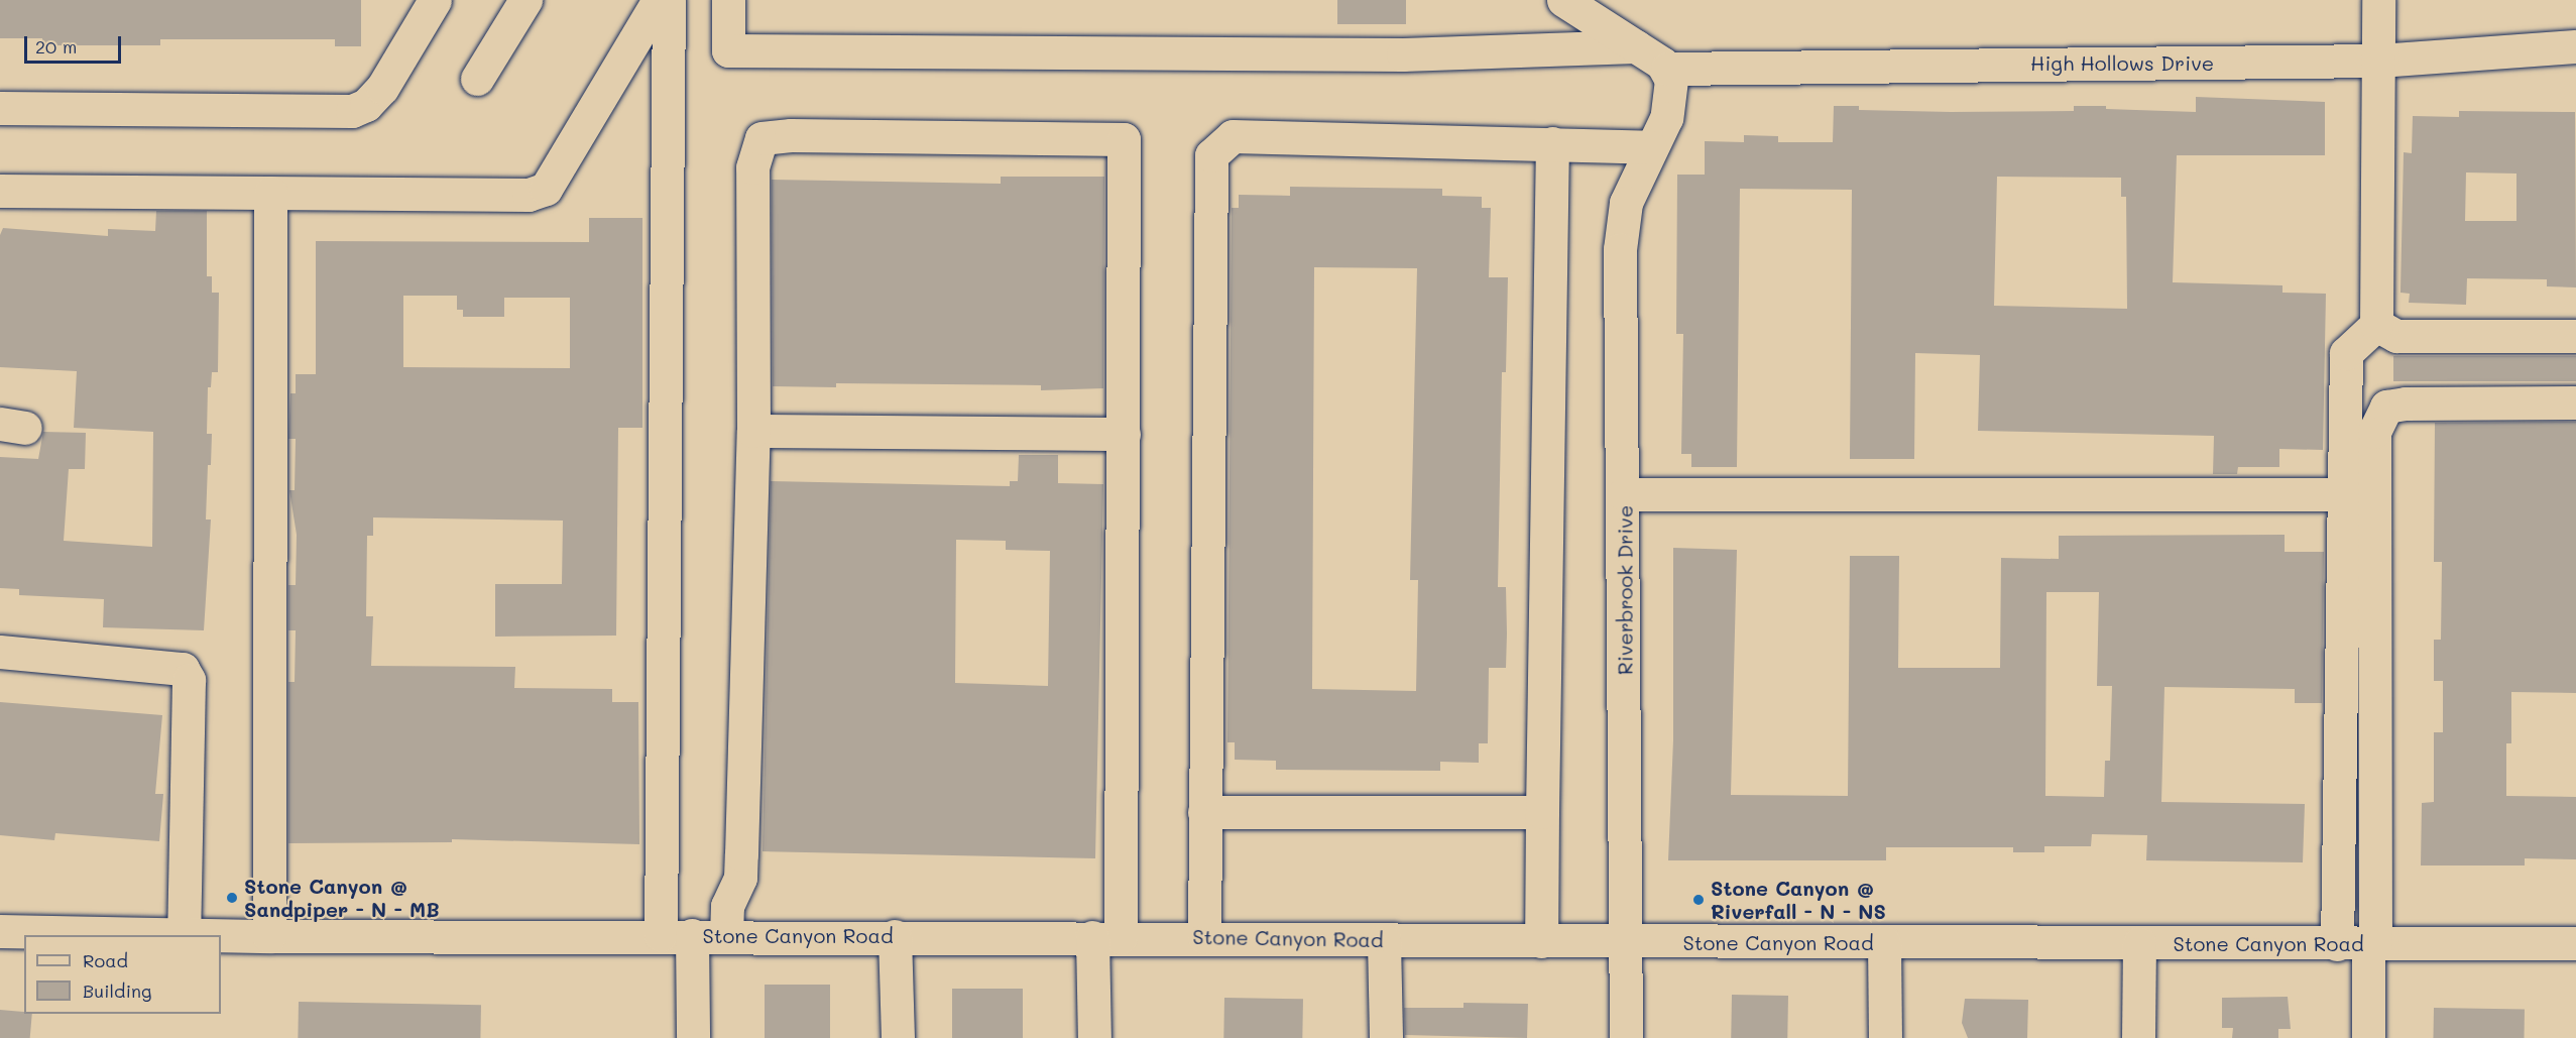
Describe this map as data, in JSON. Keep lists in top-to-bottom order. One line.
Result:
{"streets":{"street":["High Hollows Drive","Riverbrook Drive","Stone Canyon Road"]},"crossings":[["Riverbrook Drive","Stone Canyon Road"]],"places":["Stone Canyon @ Sandpiper - N - MB","Stone Canyon @ Riverfall - N - NS"],"legend":["Road","Building"],"scale_bar":"20 m"}
